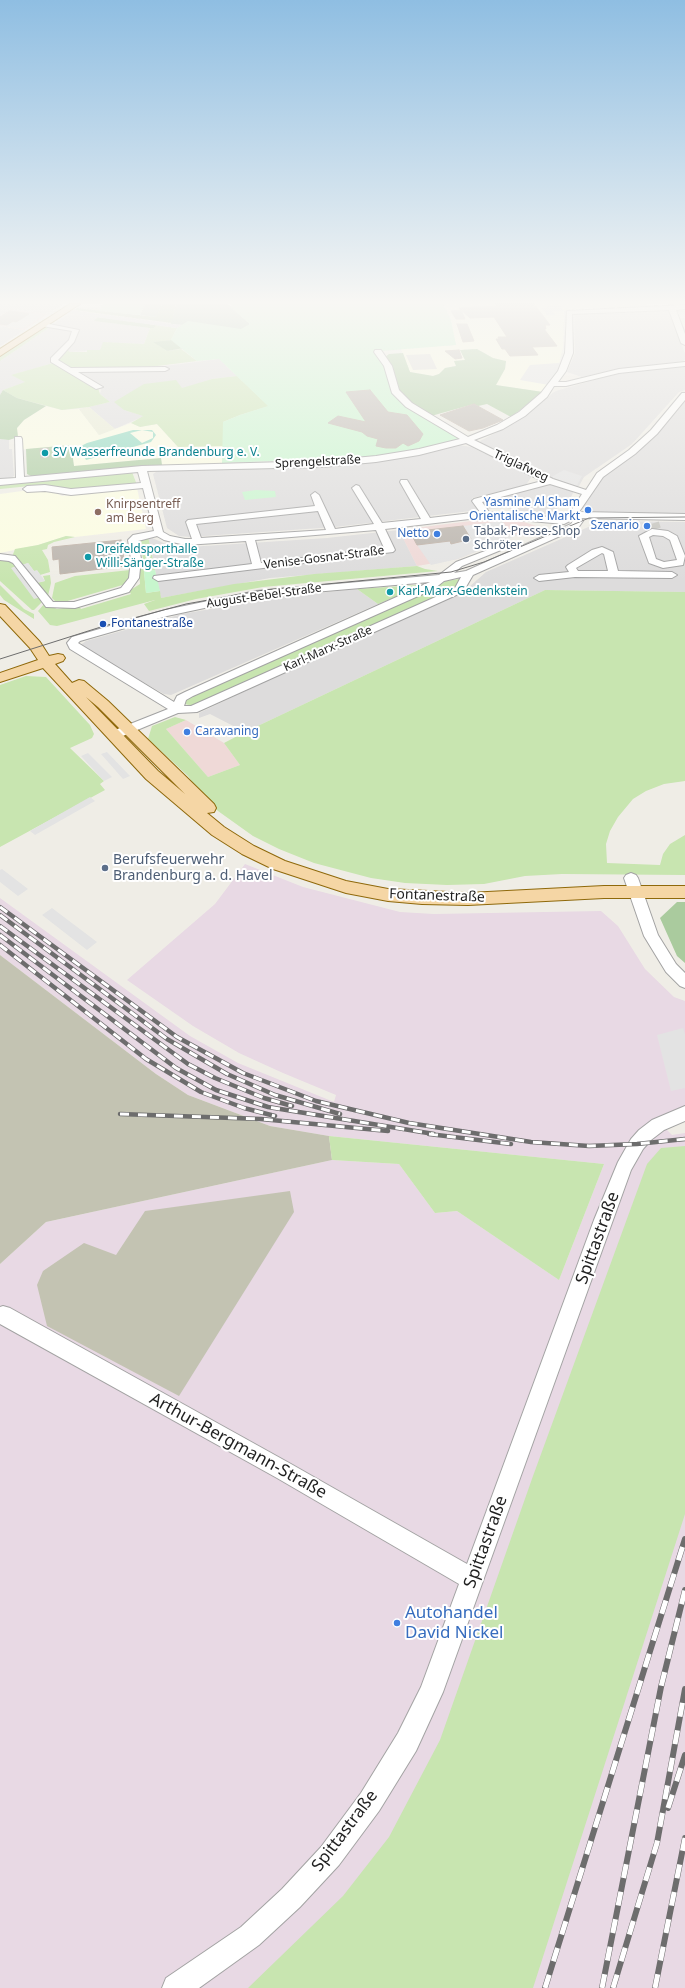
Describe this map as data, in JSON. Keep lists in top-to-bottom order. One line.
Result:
{"streets":{"main road":["Fontanestraße"],"street":["Sprengelstraße","Triglafweg","Venise-Gosnat-Straße","August-Bebel-Straße","Karl-Marx-Straße","Spittastraße","Arthur-Bergmann-Straße"]},"crossings":[["Sprengelstraße","Triglafweg"],["Venise-Gosnat-Straße","Karl-Marx-Straße"],["August-Bebel-Straße","Karl-Marx-Straße"],["Karl-Marx-Straße","Fontanestraße"],["Spittastraße","Arthur-Bergmann-Straße"]],"places":["SV Wasserfreunde Brandenburg e. V.","Yasmine Al Sham Orientalische Markt","Knirpsentreff am Berg","Szenario","Netto","Tabak-Presse-Shop Schröter","Dreifeldsporthalle Willi-Sänger-Straße","Karl-Marx-Gedenkstein","Fontanestraße","Caravaning","Berufsfeuerwehr Brandenburg a. d. Havel","Autohandel David Nickel"]}
